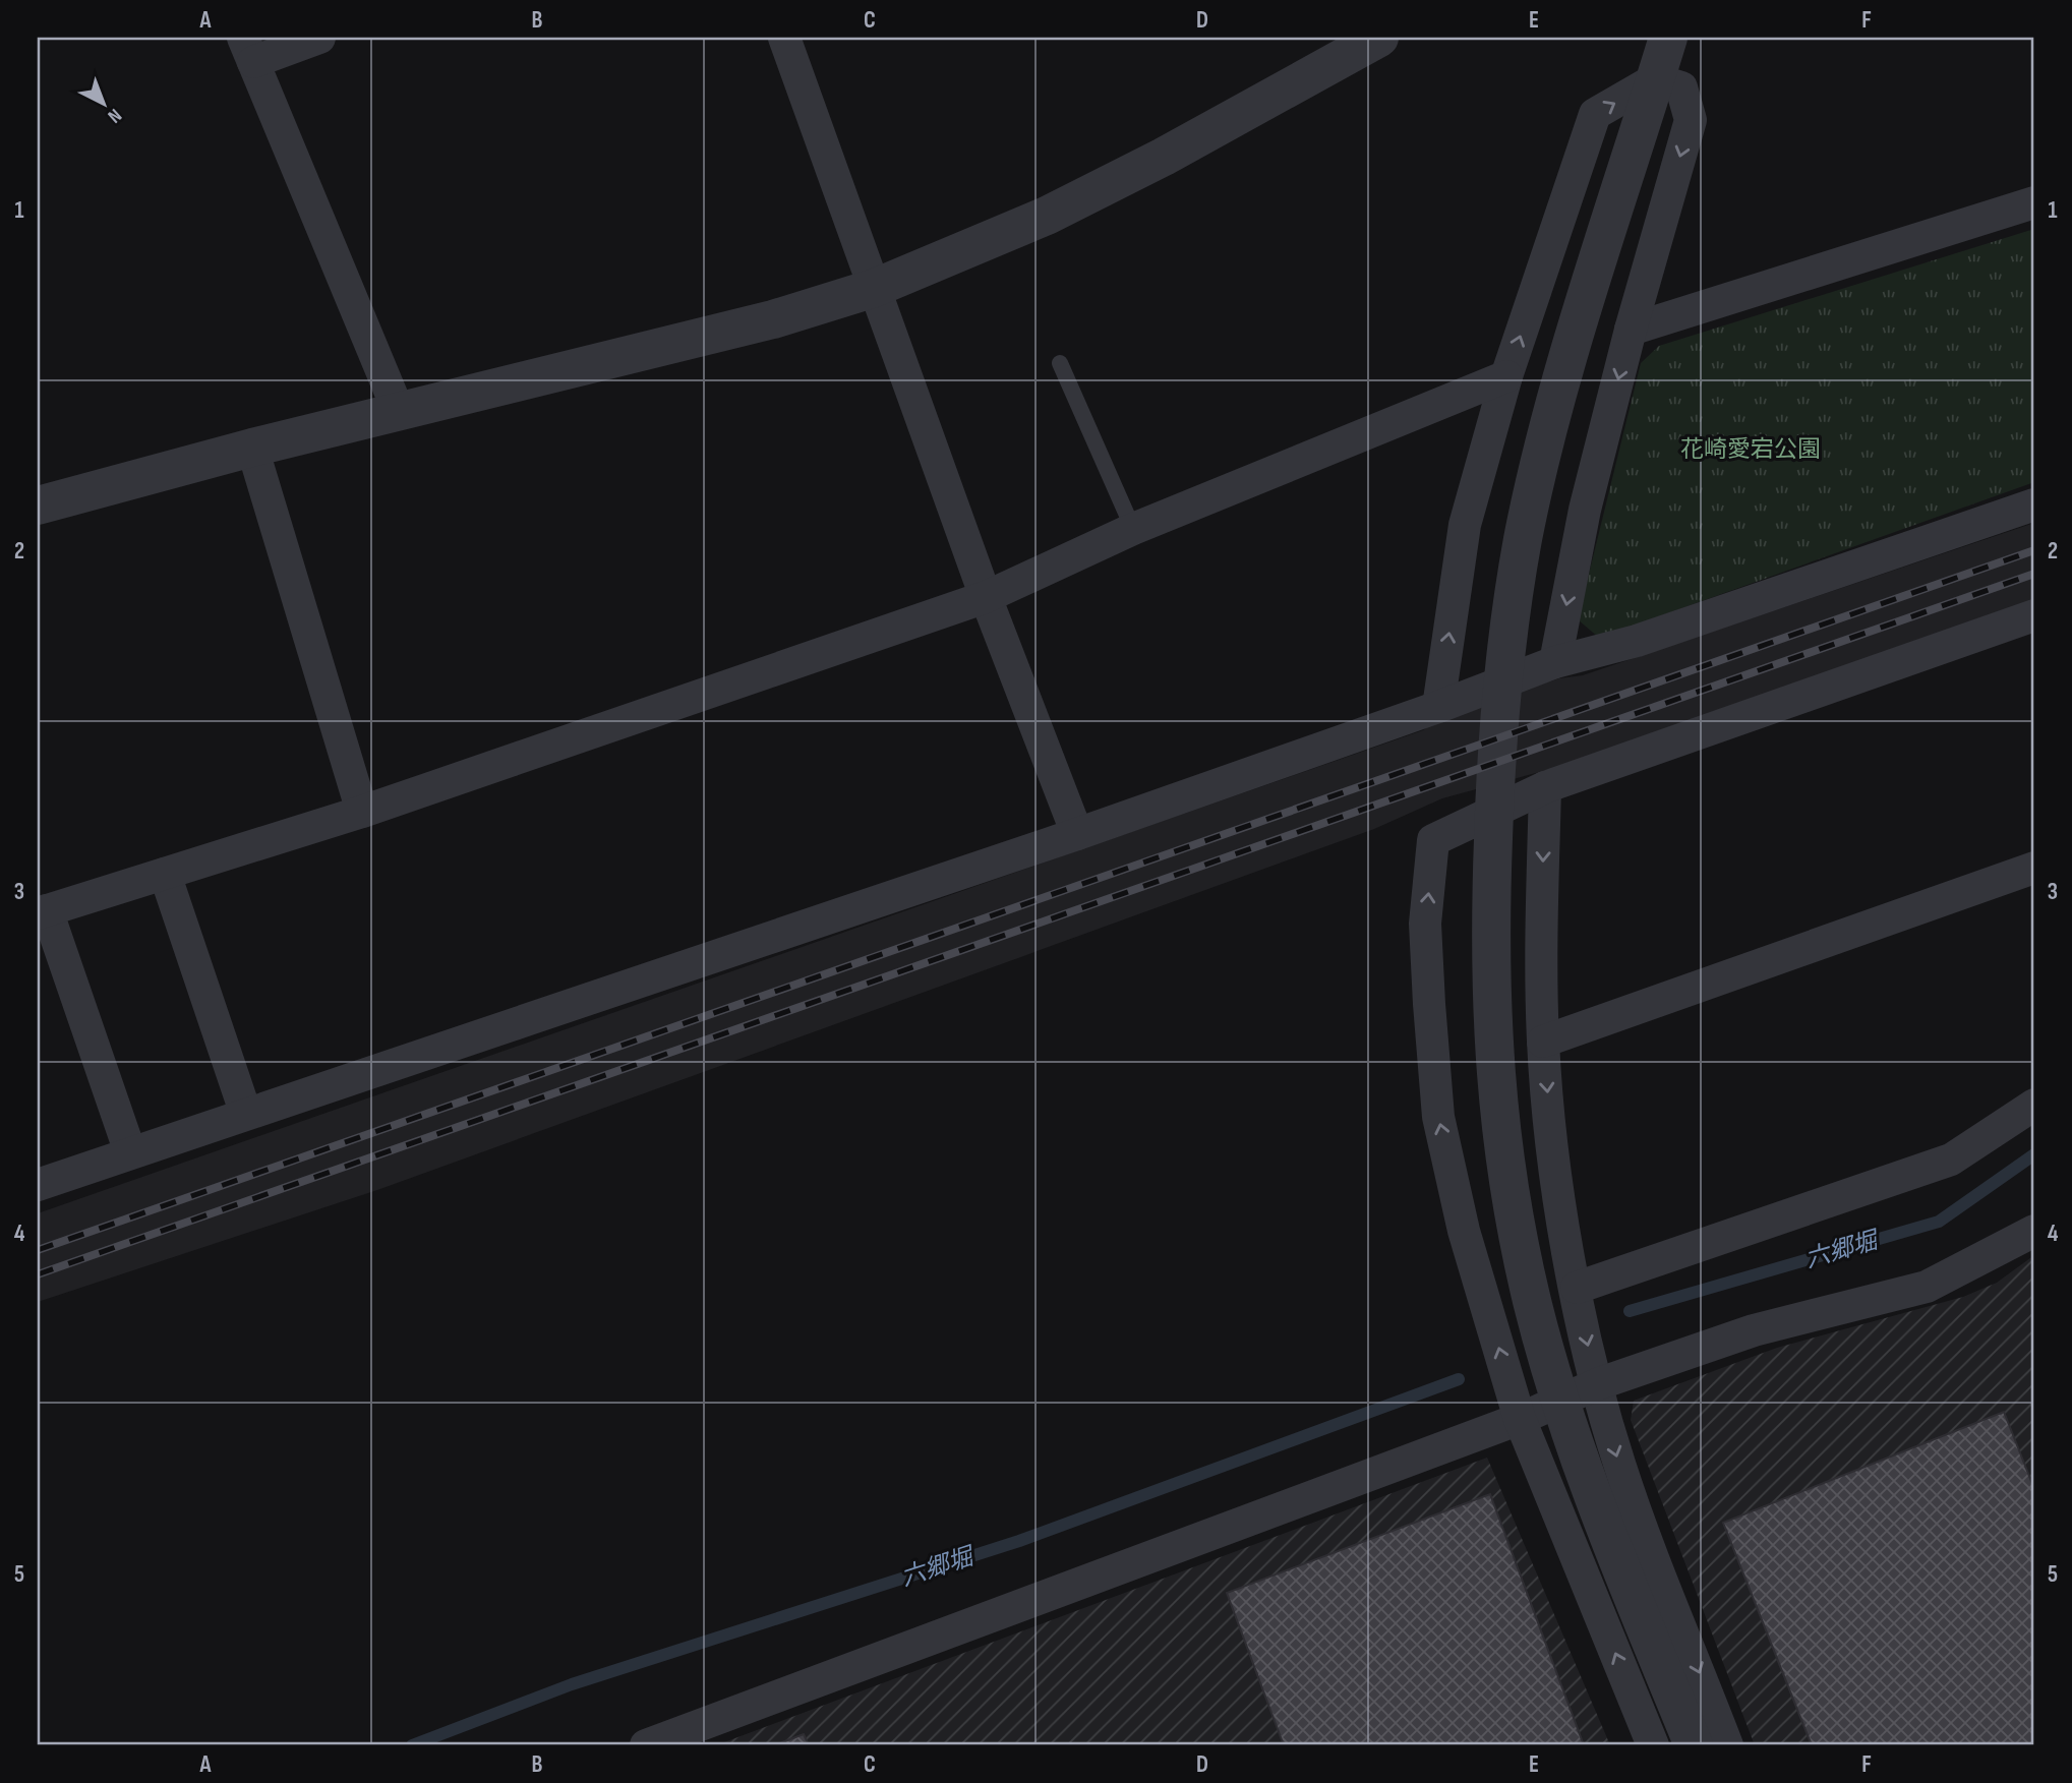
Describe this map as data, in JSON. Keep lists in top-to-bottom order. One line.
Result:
{"water":["六郷堀"],"parks":["花崎愛宕公園"],"north":"bottom right","grid":{"columns":["A","B","C","D","E","F"],"rows":["1","2","3","4","5"]}}
